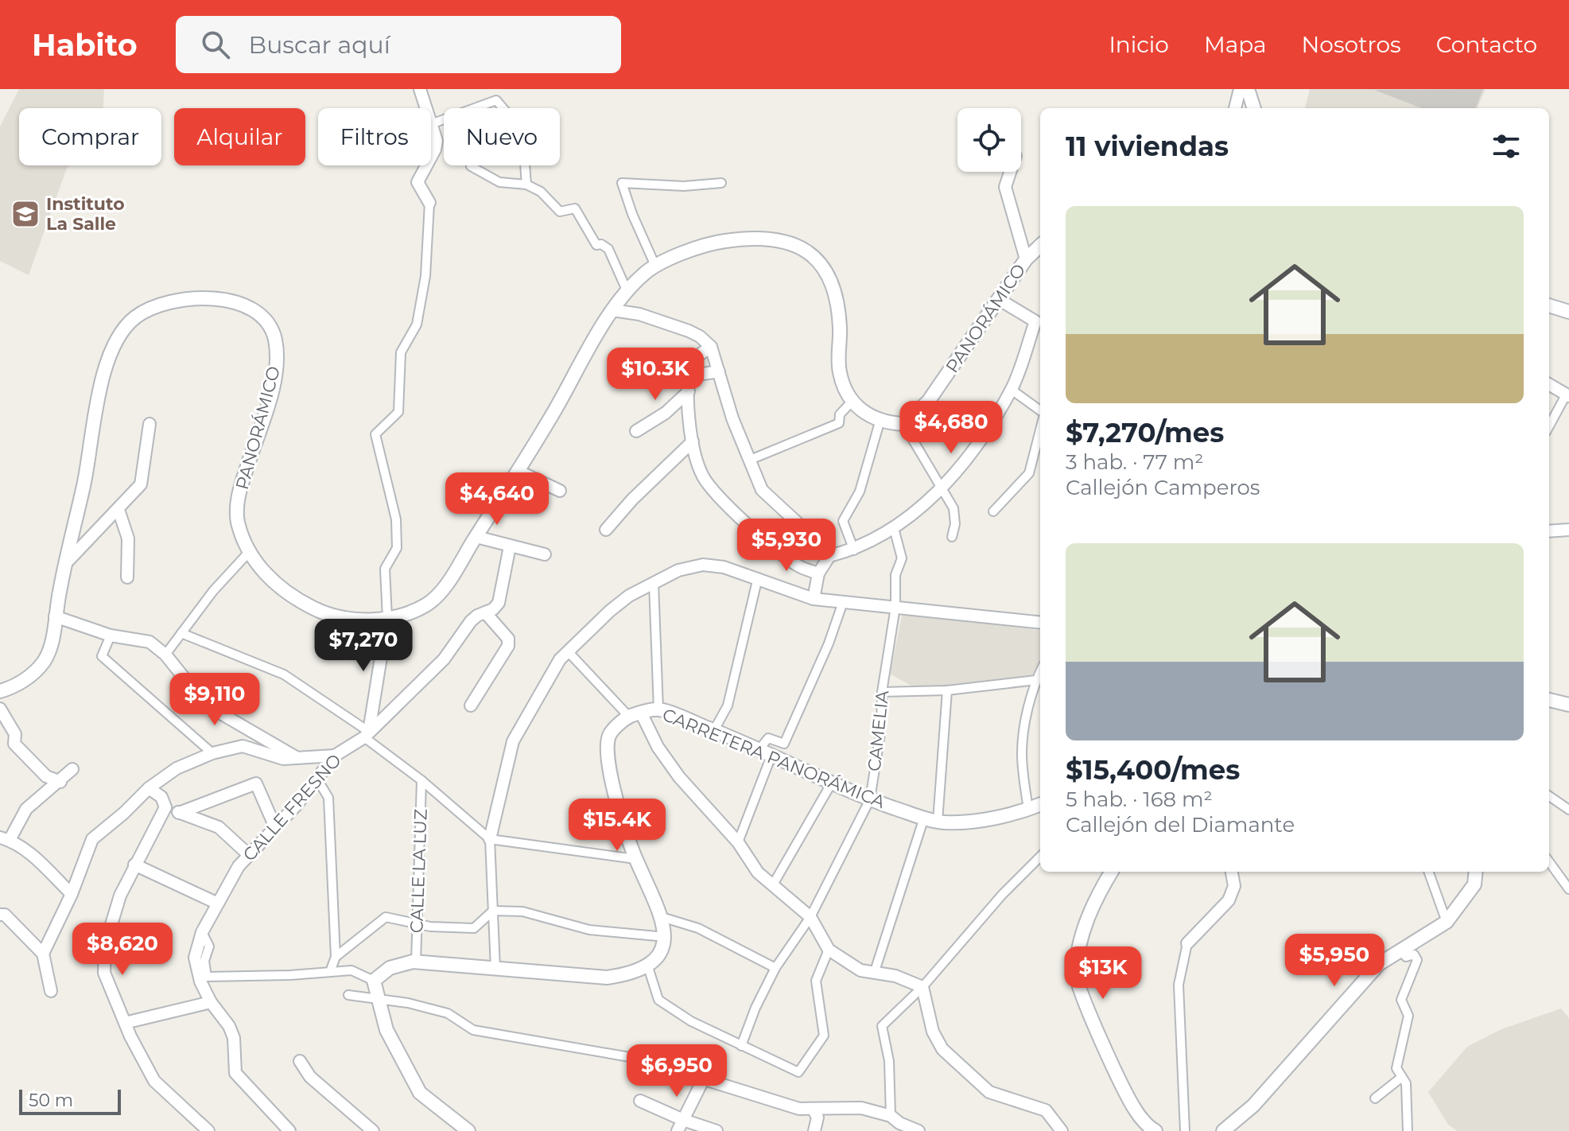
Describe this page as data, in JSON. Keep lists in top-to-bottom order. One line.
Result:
{"streets":{"street":["PANORÁMICO","CAMELIA","CARRETERA PANORÁMICA","CALLE FRESNO","CALLE LA LUZ"]},"crossings":[["CAMELIA","CARRETERA PANORÁMICA"]],"places":{"school or university":["Instituto La Salle"]},"scale_bar":"50 m","page":{"header":"Habito","search":"Buscar aquí","nav":["Inicio","Mapa","Nosotros","Contacto"],"chip":["Comprar","Alquilar","Filtros","Nuevo"],"heading":"11 viviendas","list":[{"name":"$7,270/mes","note":"3 hab. · 77 m² · Callejón Camperos"},{"name":"$15,400/mes","note":"5 hab. · 168 m² · Callejón del Diamante"}],"price":["$10.3K","$4,680","$4,640","$5,930","$7,270","$9,110","$15.4K","$8,620","$5,950","$13K","$6,950"],"scale":"50 m"}}
